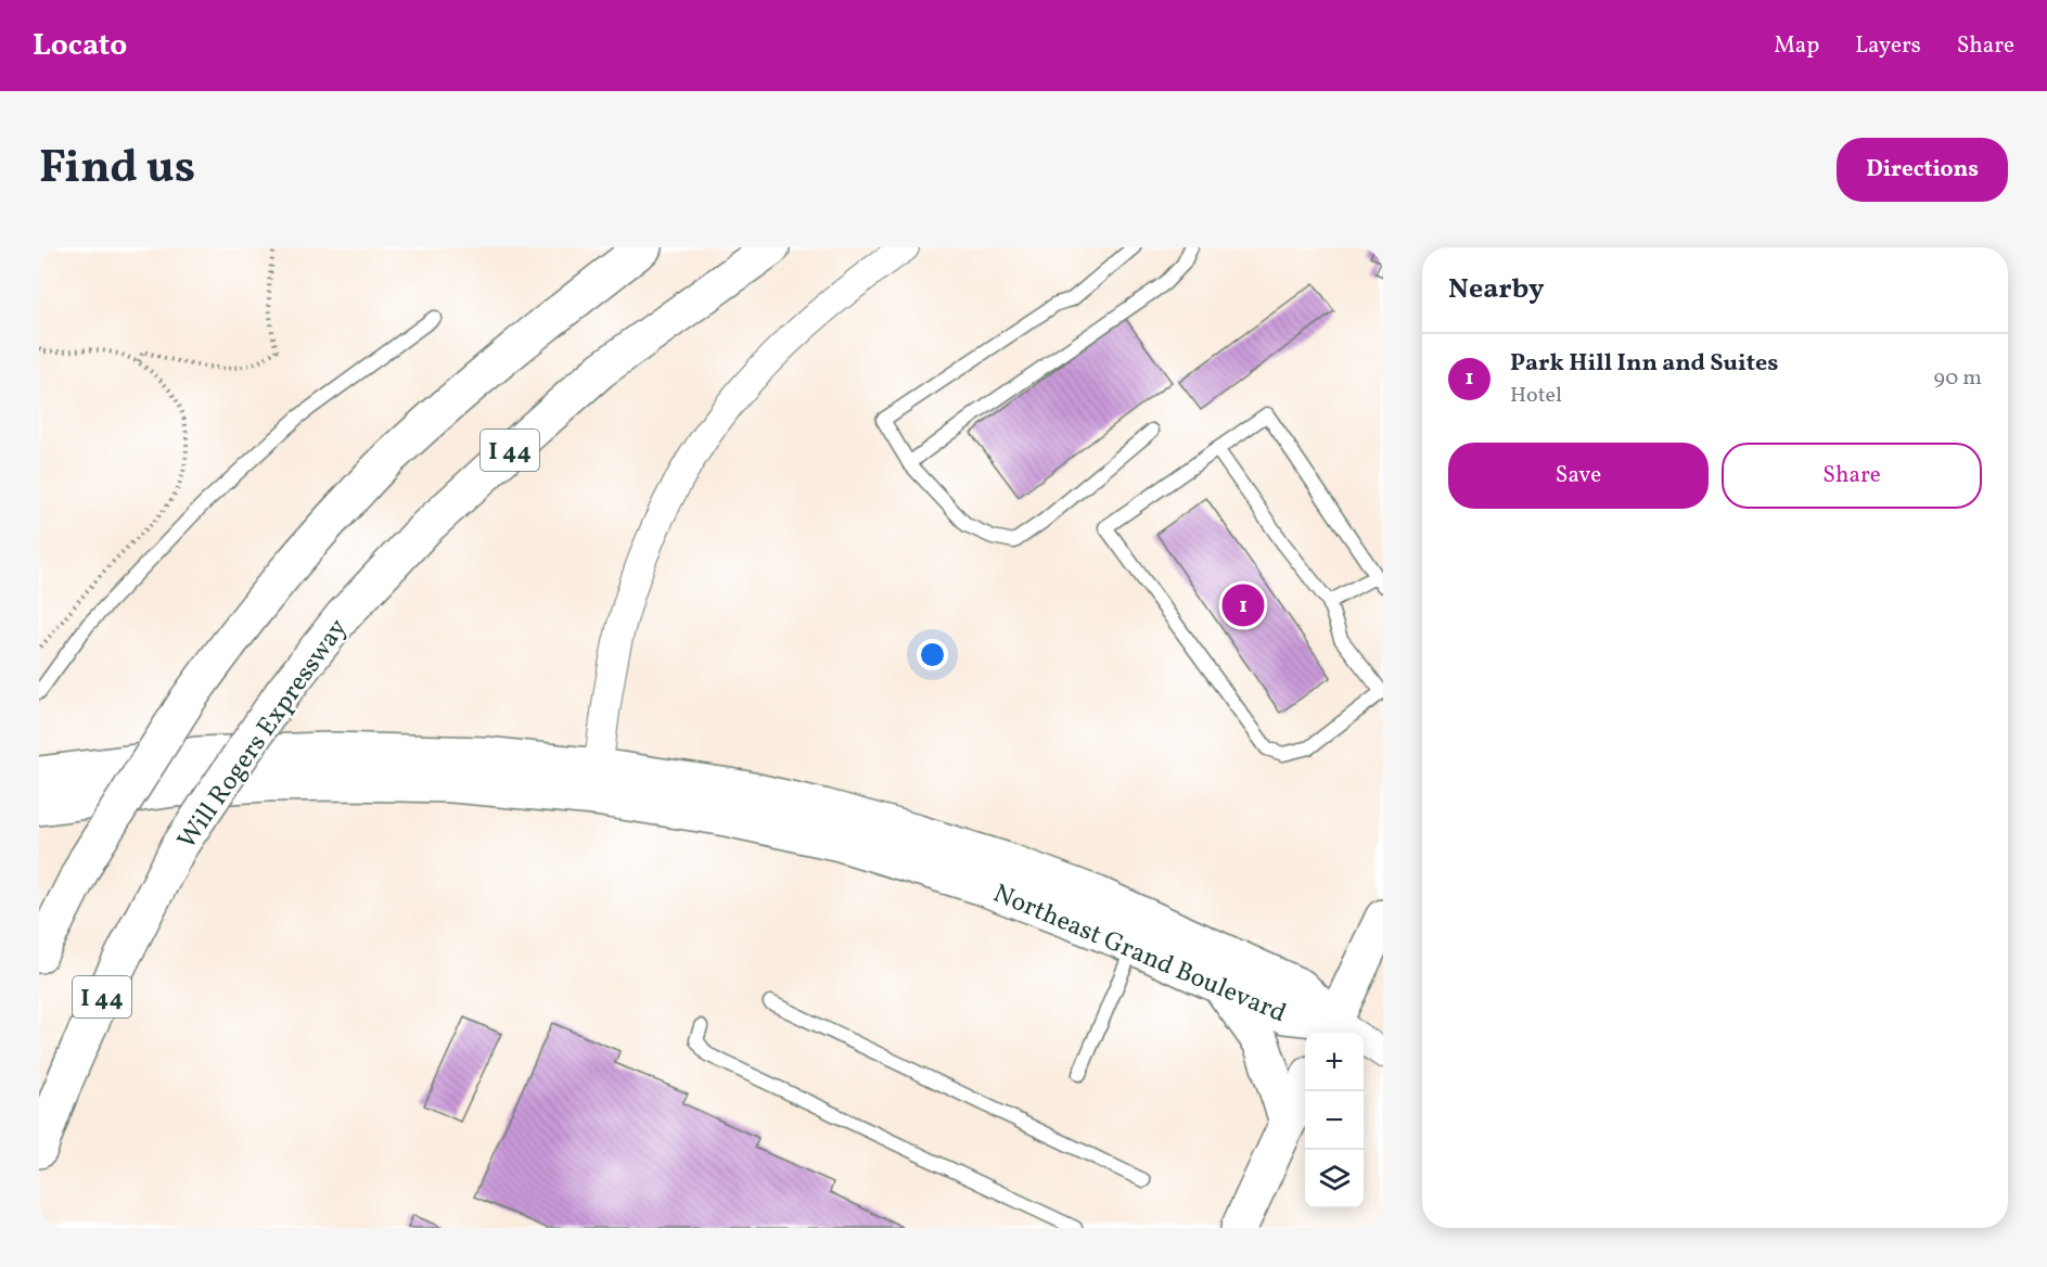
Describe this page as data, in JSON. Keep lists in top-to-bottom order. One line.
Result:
{"streets":{"main road":["I 44","Will Rogers Expressway","Northeast Grand Boulevard"]},"page":{"header":"Locato","nav":["Map","Layers","Share"],"title":"Find us","buttons":["Directions",["Save","Share"]],"heading":"Nearby","list":[{"mark":"1","name":"Park Hill Inn and Suites","note":"Hotel","value":"90 m"}],"pins":"1","map_buttons":["+","−"]}}
